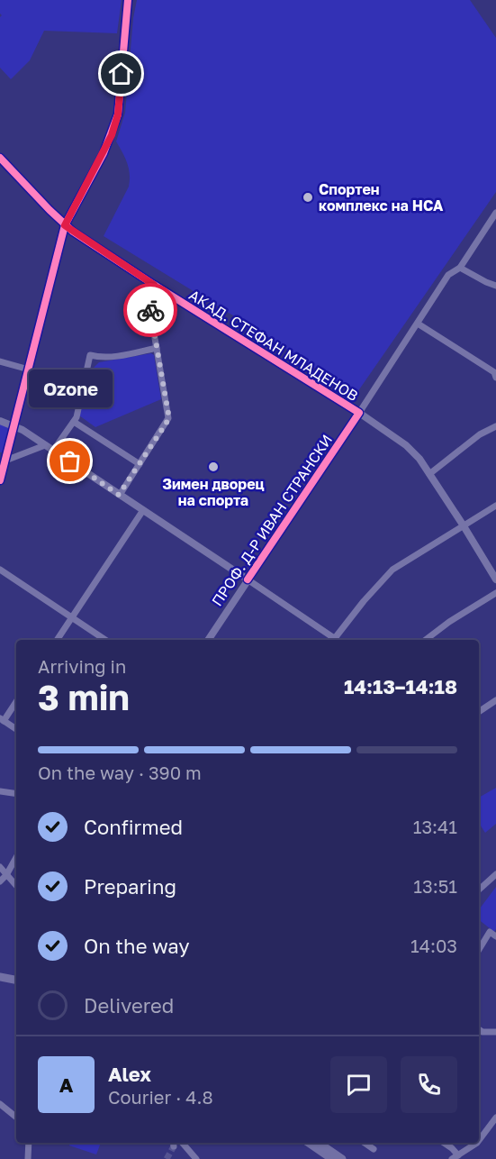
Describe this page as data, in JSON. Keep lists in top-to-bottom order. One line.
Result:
{"streets":{"street":["АКАД. СТЕФАН МЛАДЕНОВ","ПРОФ. Д-Р ИВАН СТРАНСКИ"]},"crossings":[["АКАД. СТЕФАН МЛАДЕНОВ","ПРОФ. Д-Р ИВАН СТРАНСКИ"]],"places":["Спортен комплекс на НСА","Ozone","Зимен дворец на спорта"],"page":{"bubble":"Ozone","heading":["3 min","Arriving in","14:13–14:18"],"panel":["Alex","Courier · 4.8"],"bar":"On the way · 390 m","list":[["Confirmed","13:41"],["Preparing","13:51"],["On the way","14:03"],"Delivered"],"round":"A"}}
